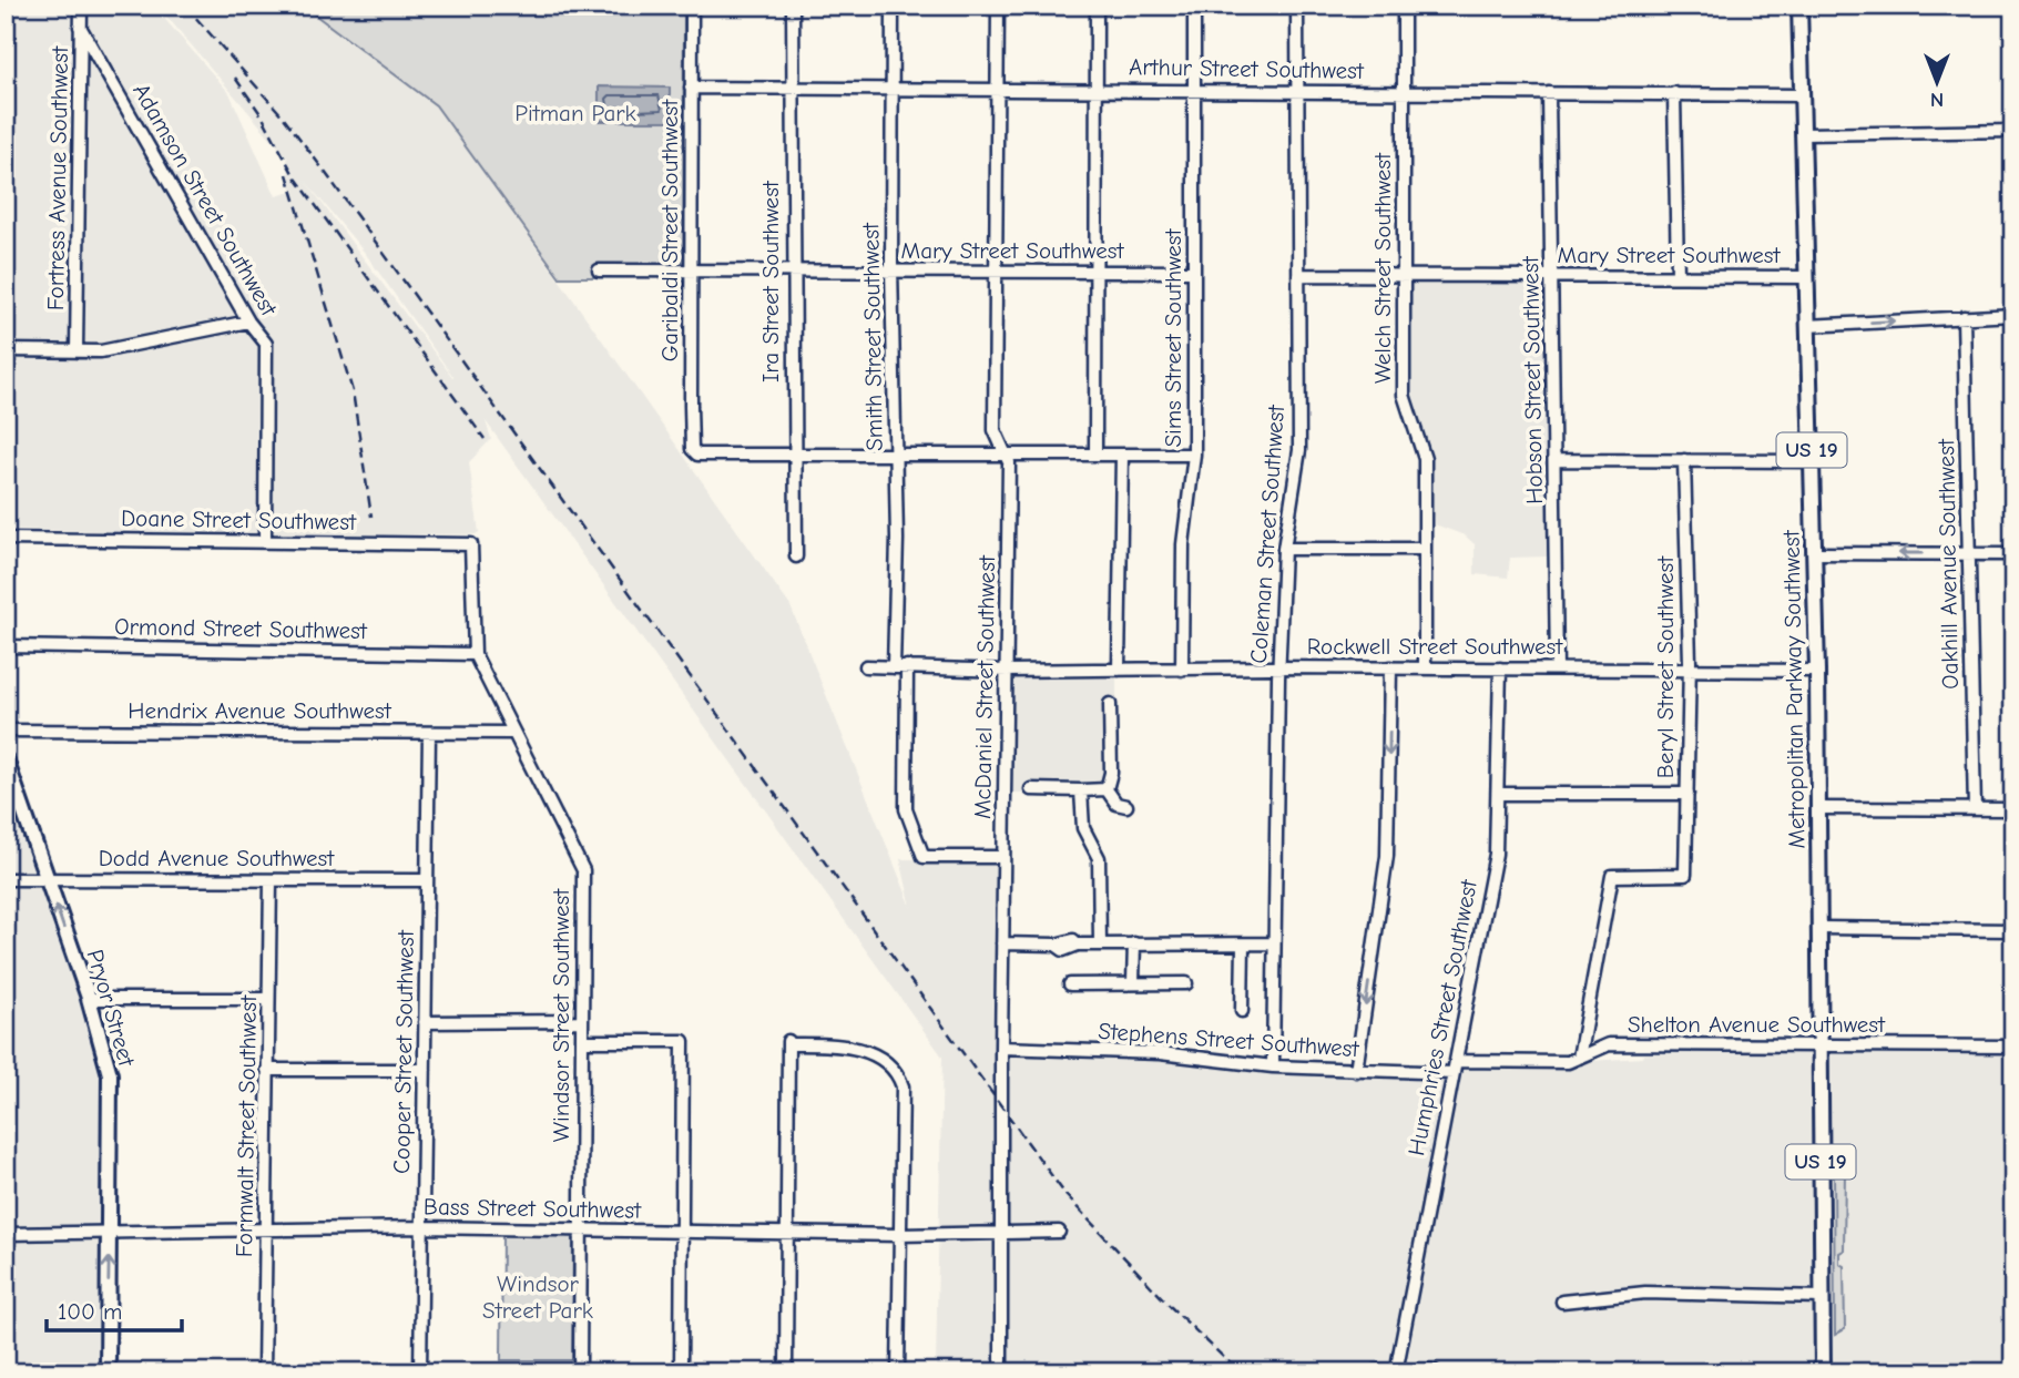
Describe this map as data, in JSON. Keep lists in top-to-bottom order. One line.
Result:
{"streets":{"main road":["US 19","Metropolitan Parkway Southwest","Pryor Street"],"street":["Arthur Street Southwest","Fortress Avenue Southwest","Adamson Street Southwest","Garibaldi Street Southwest","Mary Street Southwest","Welch Street Southwest","Ira Street Southwest","Smith Street Southwest","Sims Street Southwest","Hobson Street Southwest","Doane Street Southwest","Coleman Street Southwest","Oakhill Avenue Southwest","Ormond Street Southwest","Rockwell Street Southwest","Beryl Street Southwest","McDaniel Street Southwest","Hendrix Avenue Southwest","Dodd Avenue Southwest","Windsor Street Southwest","Humphries Street Southwest","Shelton Avenue Southwest","Stephens Street Southwest","Cooper Street Southwest","Formwalt Street Southwest","Bass Street Southwest"]},"crossings":[["Arthur Street Southwest","Garibaldi Street Southwest"],["Arthur Street Southwest","Welch Street Southwest"],["Arthur Street Southwest","Ira Street Southwest"],["Arthur Street Southwest","Smith Street Southwest"],["Arthur Street Southwest","Sims Street Southwest"],["Arthur Street Southwest","Hobson Street Southwest"],["Arthur Street Southwest","Coleman Street Southwest"],["Arthur Street Southwest","McDaniel Street Southwest"],["Arthur Street Southwest","Metropolitan Parkway Southwest"],["Fortress Avenue Southwest","Adamson Street Southwest"],["Adamson Street Southwest","Doane Street Southwest"],["Garibaldi Street Southwest","Mary Street Southwest"],["Garibaldi Street Southwest","Ira Street Southwest"],["Mary Street Southwest","Welch Street Southwest"],["Mary Street Southwest","Ira Street Southwest"],["Mary Street Southwest","Smith Street Southwest"],["Mary Street Southwest","Sims Street Southwest"],["Mary Street Southwest","Hobson Street Southwest"],["Mary Street Southwest","Coleman Street Southwest"],["Mary Street Southwest","McDaniel Street Southwest"],["Mary Street Southwest","Metropolitan Parkway Southwest"],["Welch Street Southwest","Rockwell Street Southwest"],["Smith Street Southwest","Rockwell Street Southwest"],["Sims Street Southwest","Rockwell Street Southwest"],["Hobson Street Southwest","Rockwell Street Southwest"],["Doane Street Southwest","Windsor Street Southwest"],["Coleman Street Southwest","Rockwell Street Southwest"],["Coleman Street Southwest","Stephens Street Southwest"],["Ormond Street Southwest","Windsor Street Southwest"],["Rockwell Street Southwest","Beryl Street Southwest"],["Rockwell Street Southwest","McDaniel Street Southwest"],["Rockwell Street Southwest","Metropolitan Parkway Southwest"],["Rockwell Street Southwest","Humphries Street Southwest"],["Beryl Street Southwest","Shelton Avenue Southwest"],["McDaniel Street Southwest","Stephens Street Southwest"],["McDaniel Street Southwest","Bass Street Southwest"],["Metropolitan Parkway Southwest","Shelton Avenue Southwest"],["Hendrix Avenue Southwest","Windsor Street Southwest"],["Hendrix Avenue Southwest","Cooper Street Southwest"],["Dodd Avenue Southwest","Pryor Street"],["Dodd Avenue Southwest","Cooper Street Southwest"],["Dodd Avenue Southwest","Formwalt Street Southwest"],["Pryor Street","Bass Street Southwest"],["Windsor Street Southwest","Bass Street Southwest"],["Humphries Street Southwest","Shelton Avenue Southwest"],["Humphries Street Southwest","Stephens Street Southwest"],["Shelton Avenue Southwest","Stephens Street Southwest"],["Cooper Street Southwest","Bass Street Southwest"],["Formwalt Street Southwest","Bass Street Southwest"]],"one_way":["Pryor Street"],"parks":["Pitman Park","Windsor Street Park"],"scale_bar":"100 m","north":"bottom"}
